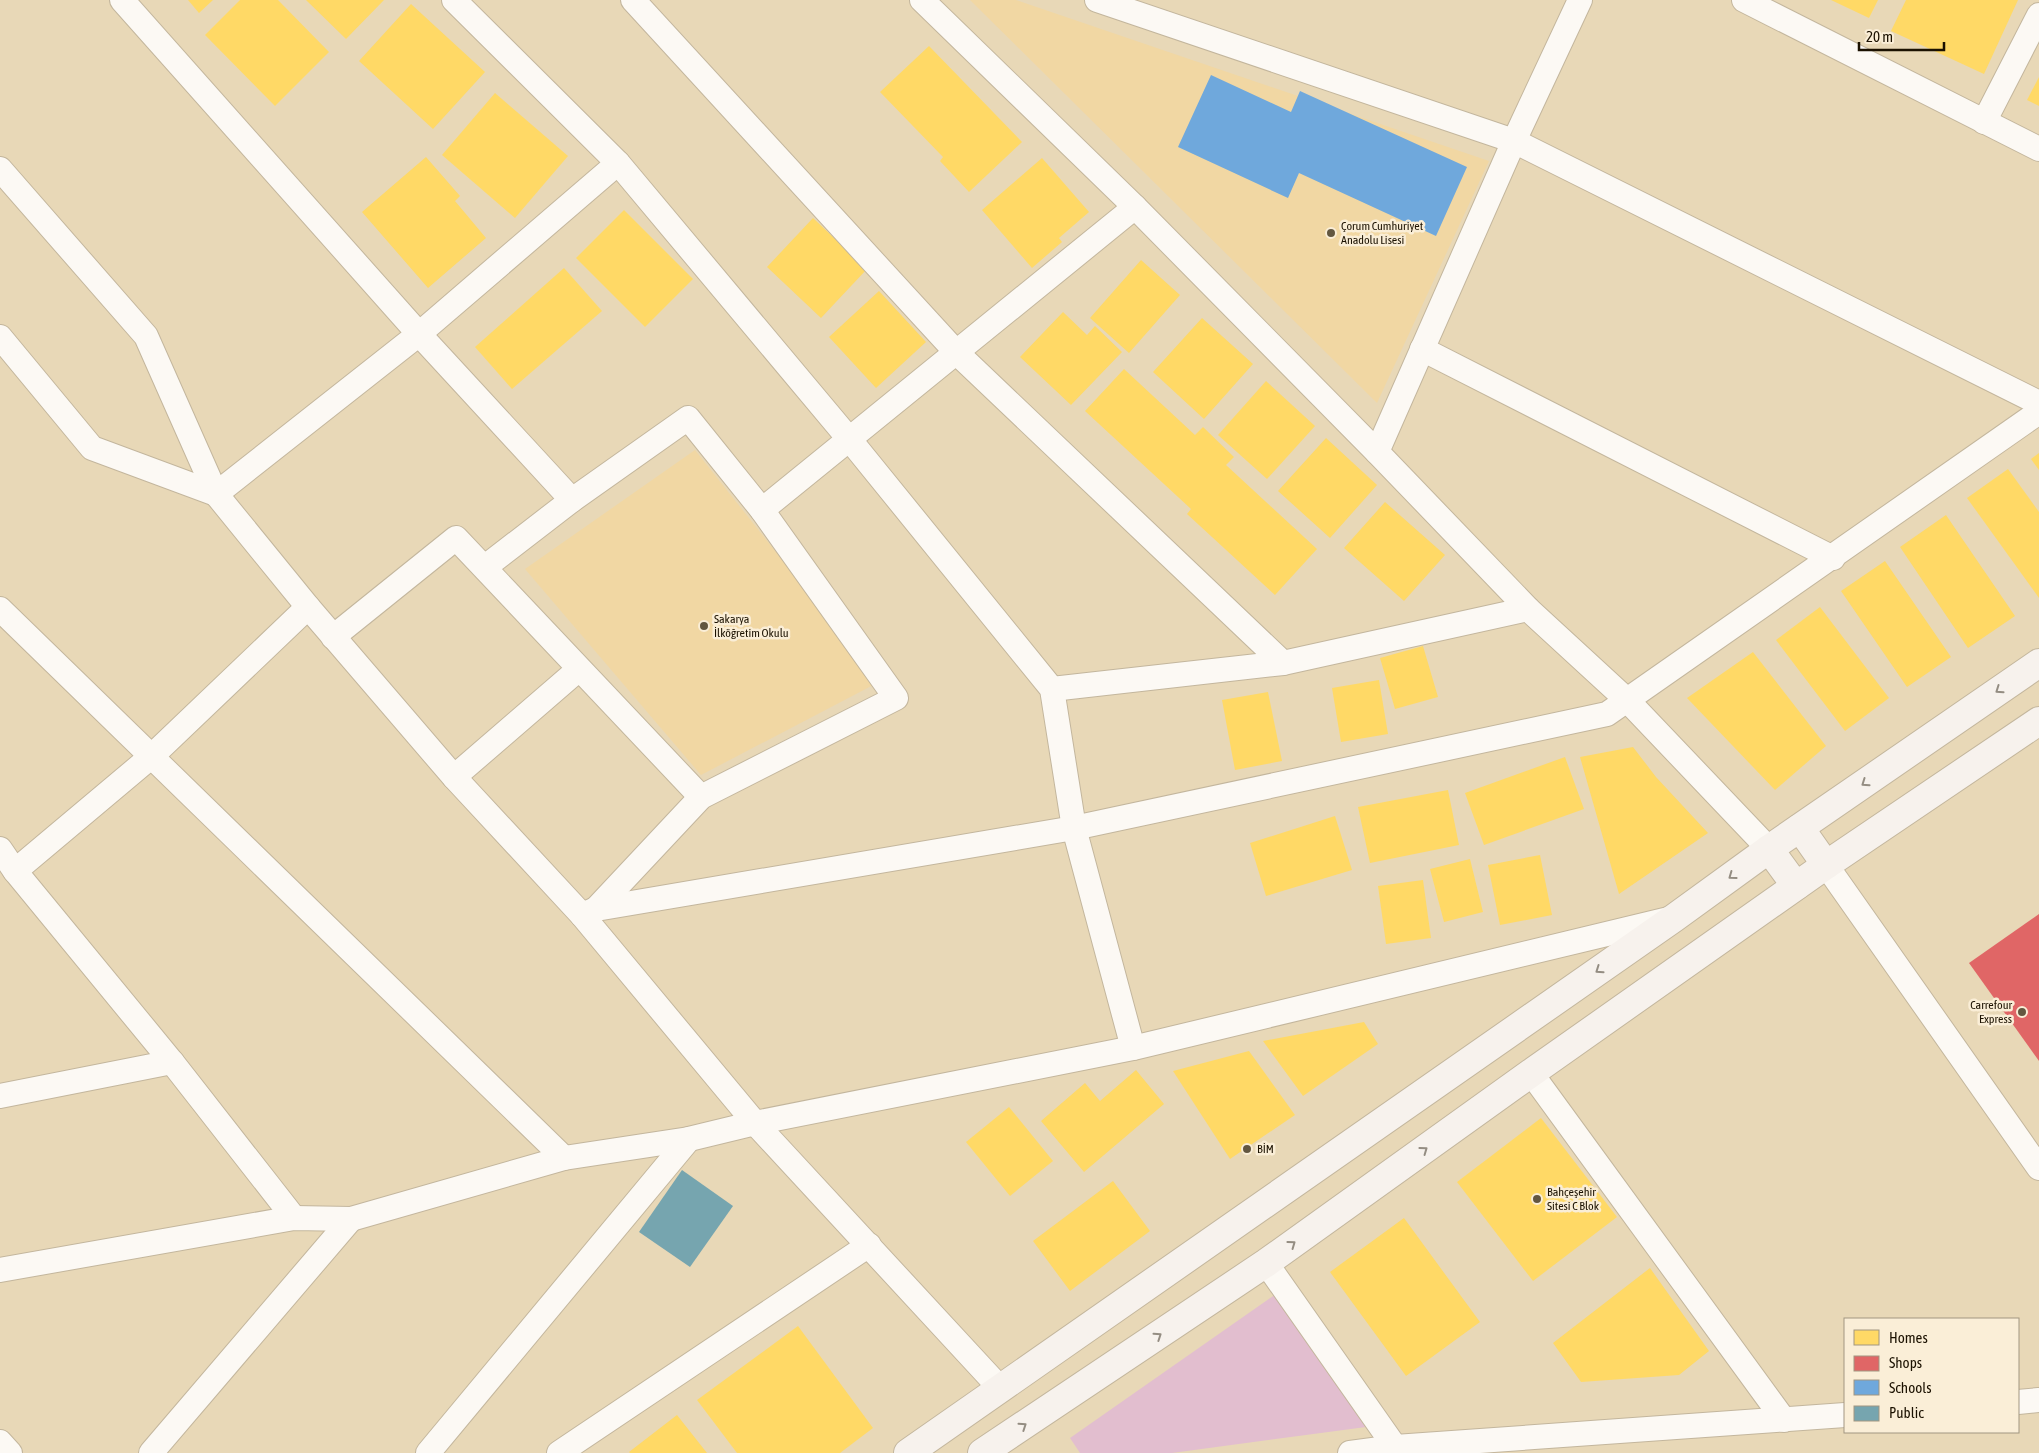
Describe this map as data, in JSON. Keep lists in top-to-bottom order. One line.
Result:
{"places":["Çorum Cumhuriyet Anadolu Lisesi","Sakarya İlköğretim Okulu","Carrefour Express","BİM","Bahçeşehir Sitesi C Blok"],"legend":["Homes","Shops","Schools","Public"],"scale_bar":"20 m"}
